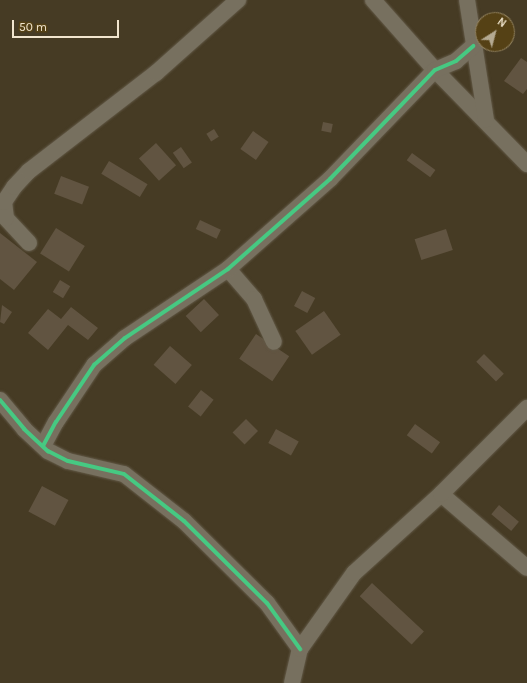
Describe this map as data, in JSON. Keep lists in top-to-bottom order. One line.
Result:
{"scale_bar":"50 m","north":"top right"}
